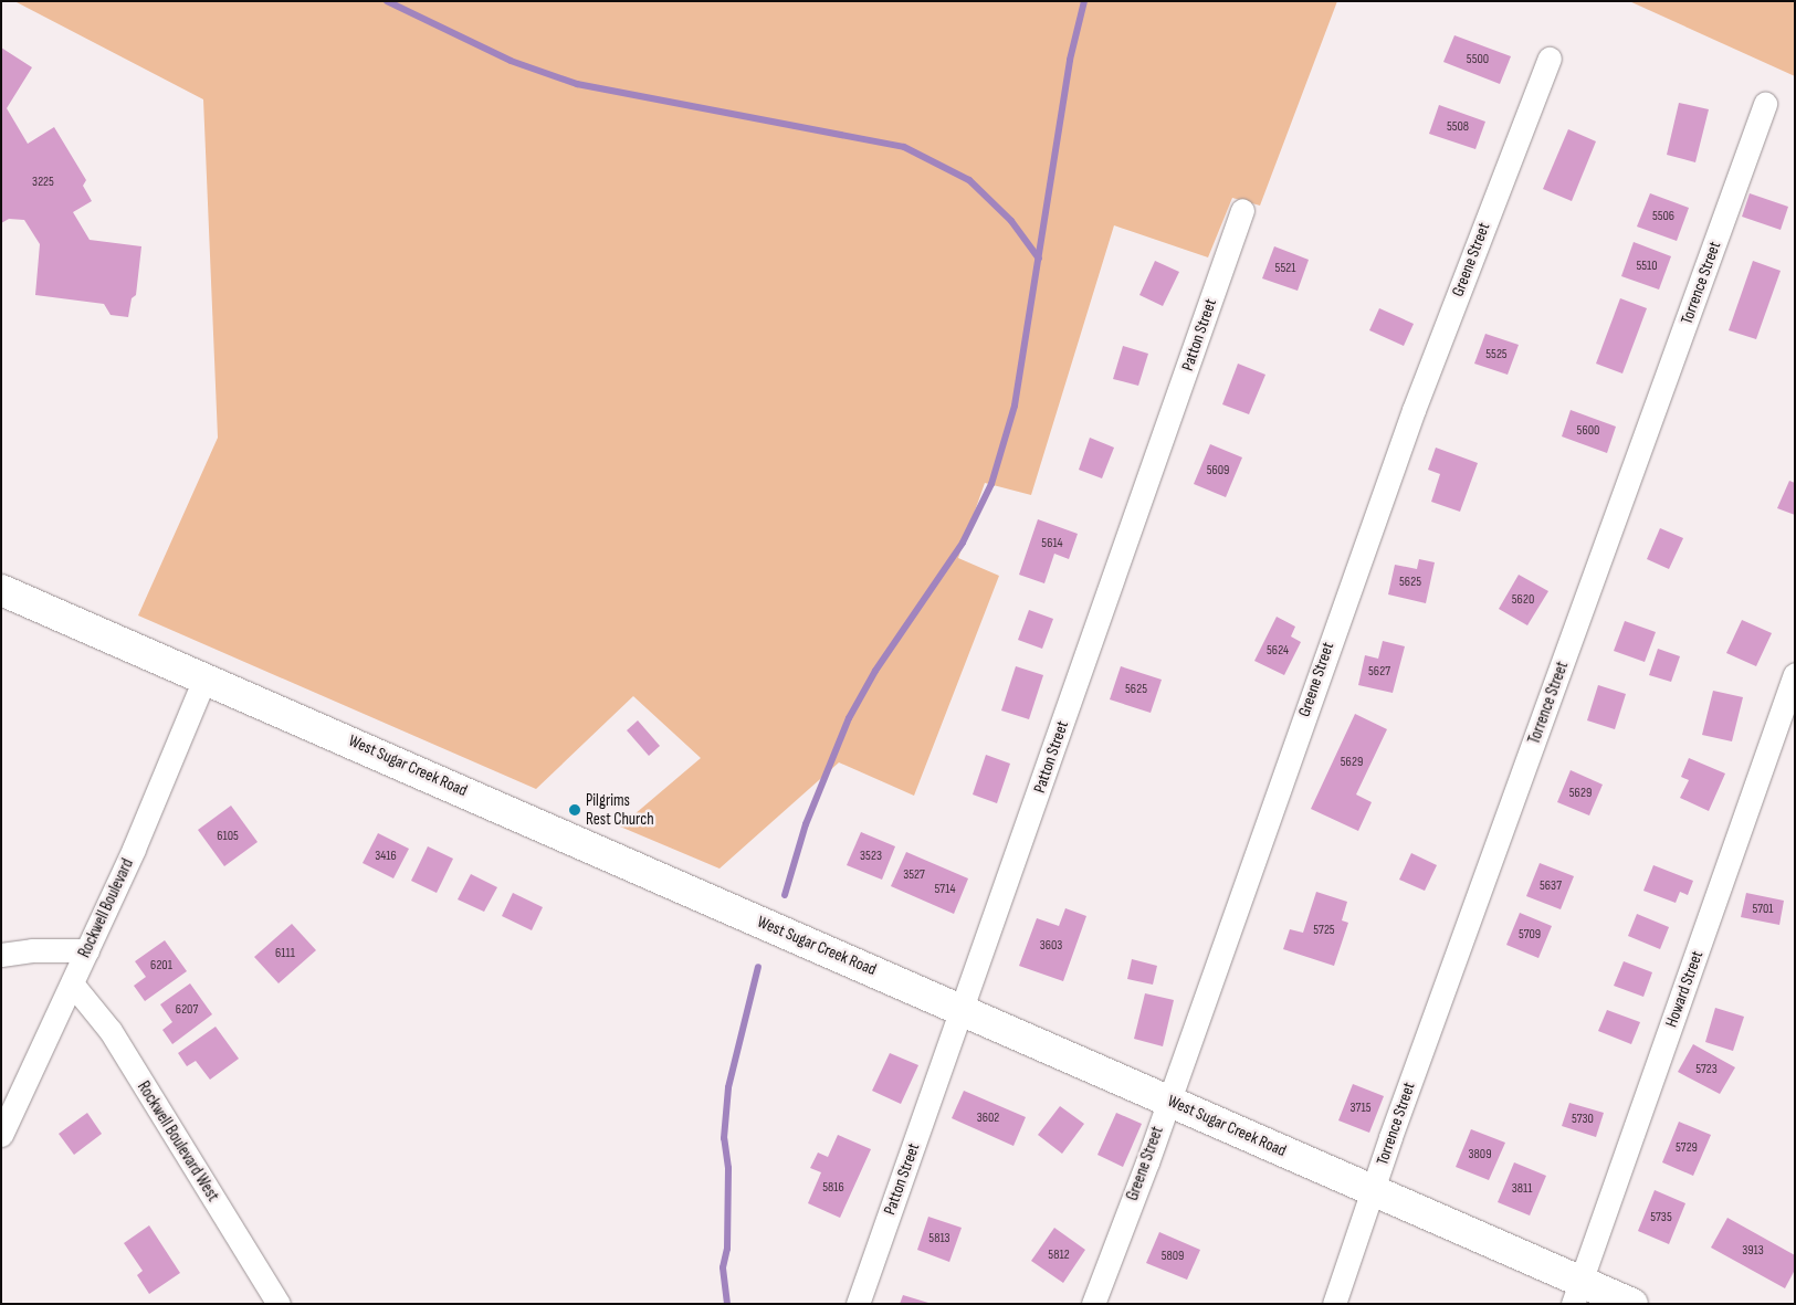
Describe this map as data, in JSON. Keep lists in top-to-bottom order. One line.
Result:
{"streets":{"main road":["West Sugar Creek Road"],"street":["Greene Street","Torrence Street","Patton Street","Rockwell Boulevard","Howard Street","Rockwell Boulevard West"]},"crossings":[["Greene Street","West Sugar Creek Road"],["Torrence Street","West Sugar Creek Road"],["Patton Street","West Sugar Creek Road"],["West Sugar Creek Road","Rockwell Boulevard"],["West Sugar Creek Road","Howard Street"],["Rockwell Boulevard","Rockwell Boulevard West"]],"places":["Pilgrims Rest Church"],"house_numbers":["5500","5508","3225","5506","5510","5521","5525","5600","5609","5614","5625","5620","5624","5627","5625","5629","5629","6105","3416","3523","3527","5637","5714","5701","5725","5709","3603","6111","6201","6207","5723","3715","3602","5730","5729","3809","5816","3811","5735","5813","3913","5812","5809"]}
